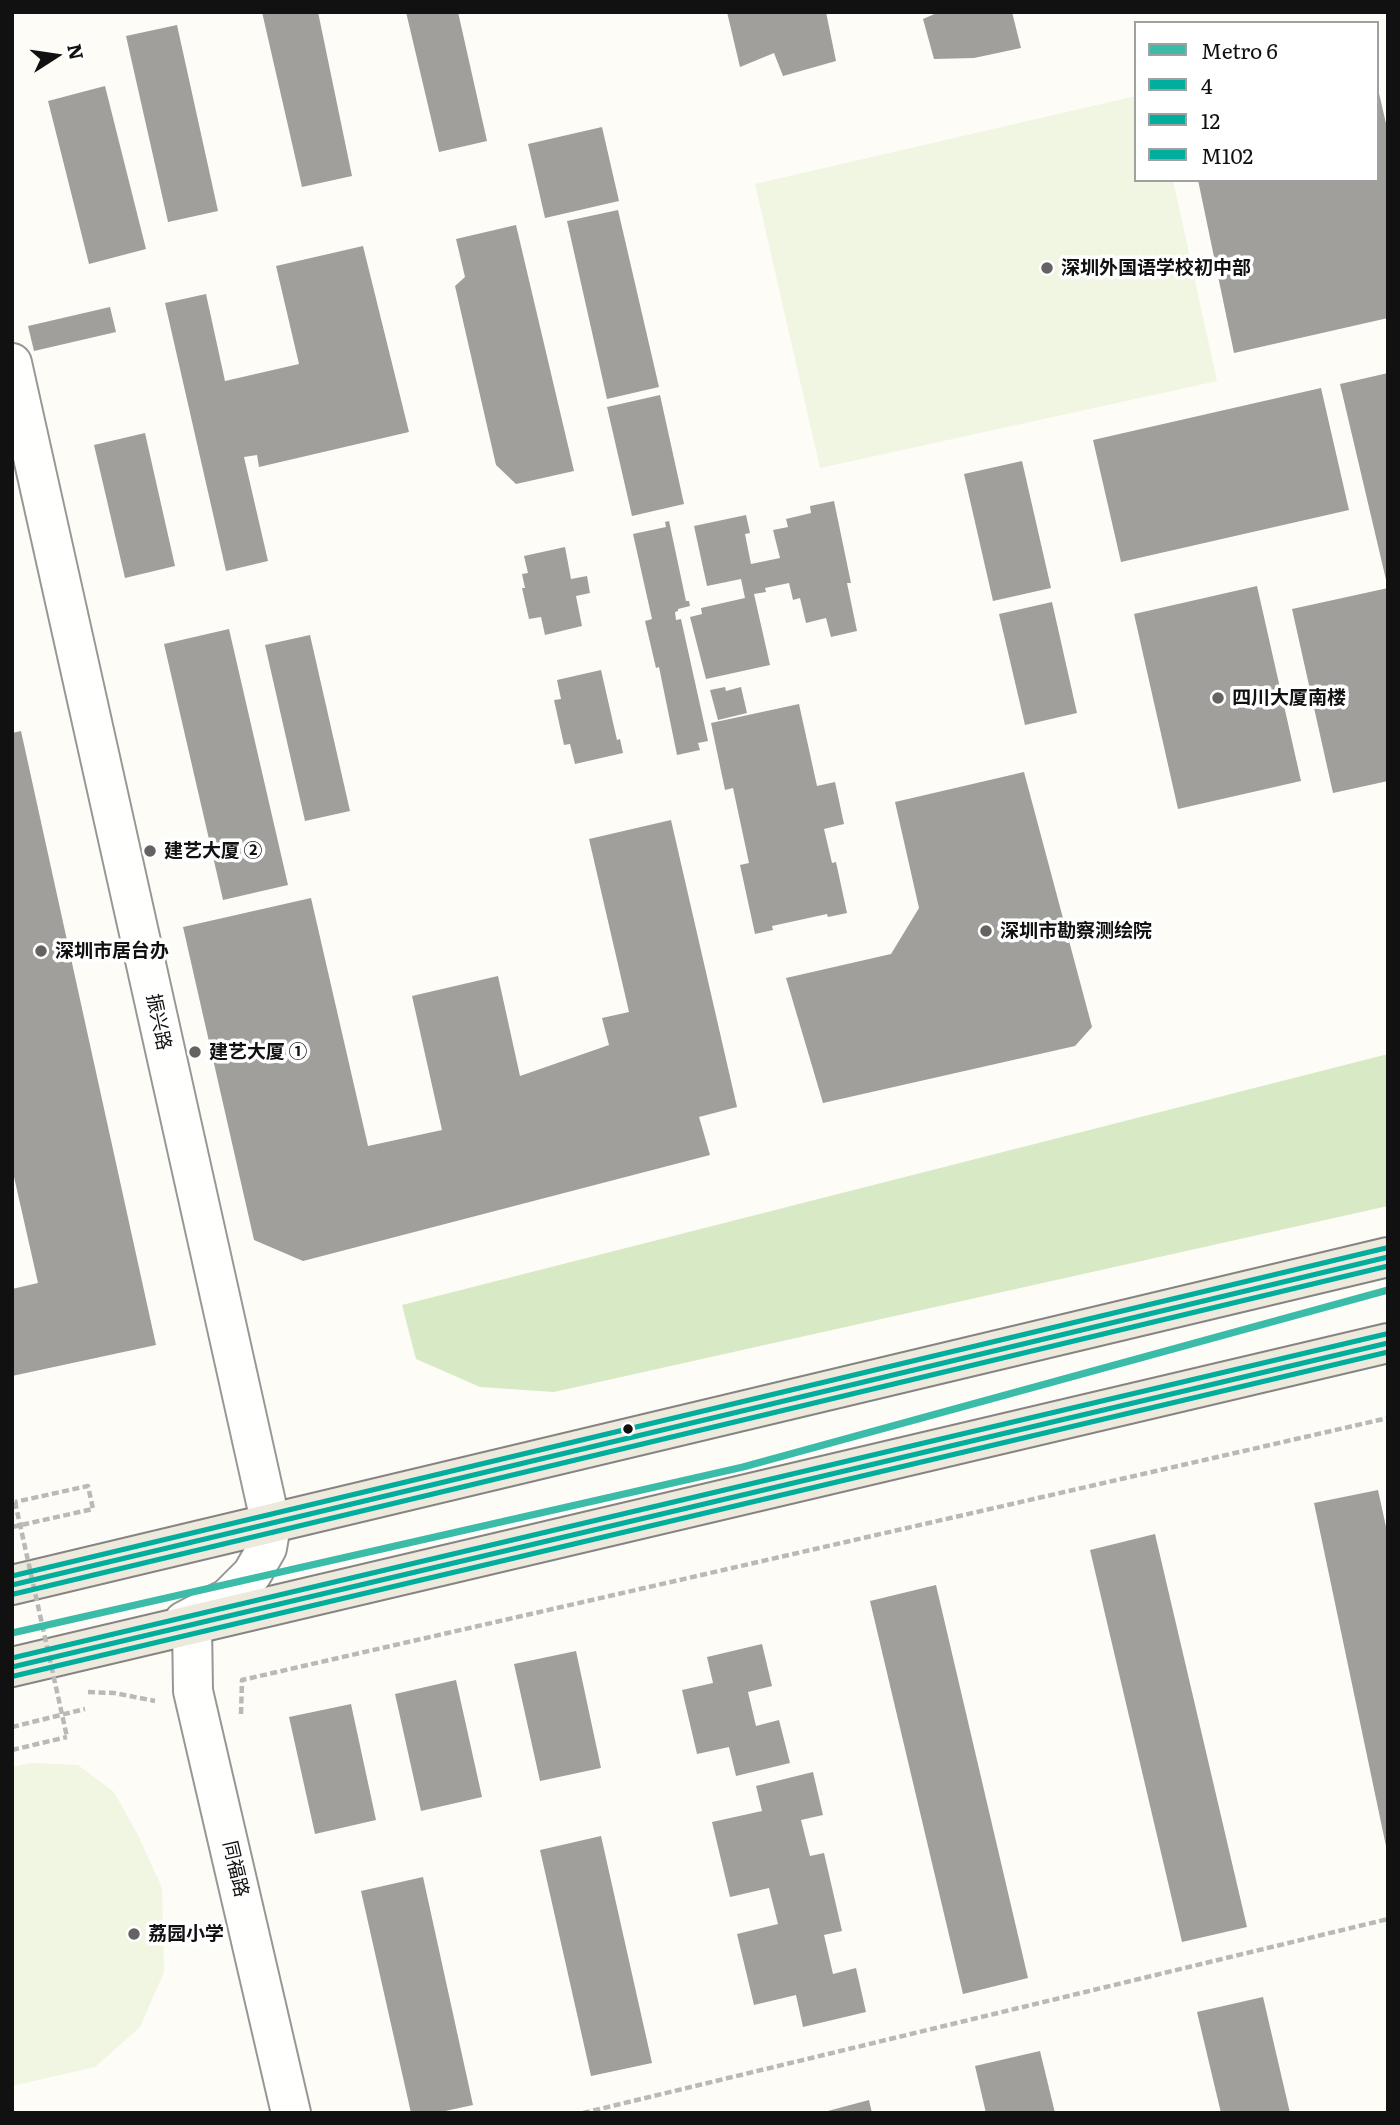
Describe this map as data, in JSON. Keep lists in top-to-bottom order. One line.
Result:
{"streets":{"street":["振兴路","同福路"]},"crossings":[["振兴路","同福路"]],"places":["深圳外国语学校初中部","四川大厦南楼","建艺大厦 ②","深圳市勘察测绘院","深圳市居台办","建艺大厦 ①","荔园小学"],"lines":["transit line M102","transit line 4","transit line 12","metro line 6"],"legend":["Metro 6","4","12","M102"],"north":"right"}
